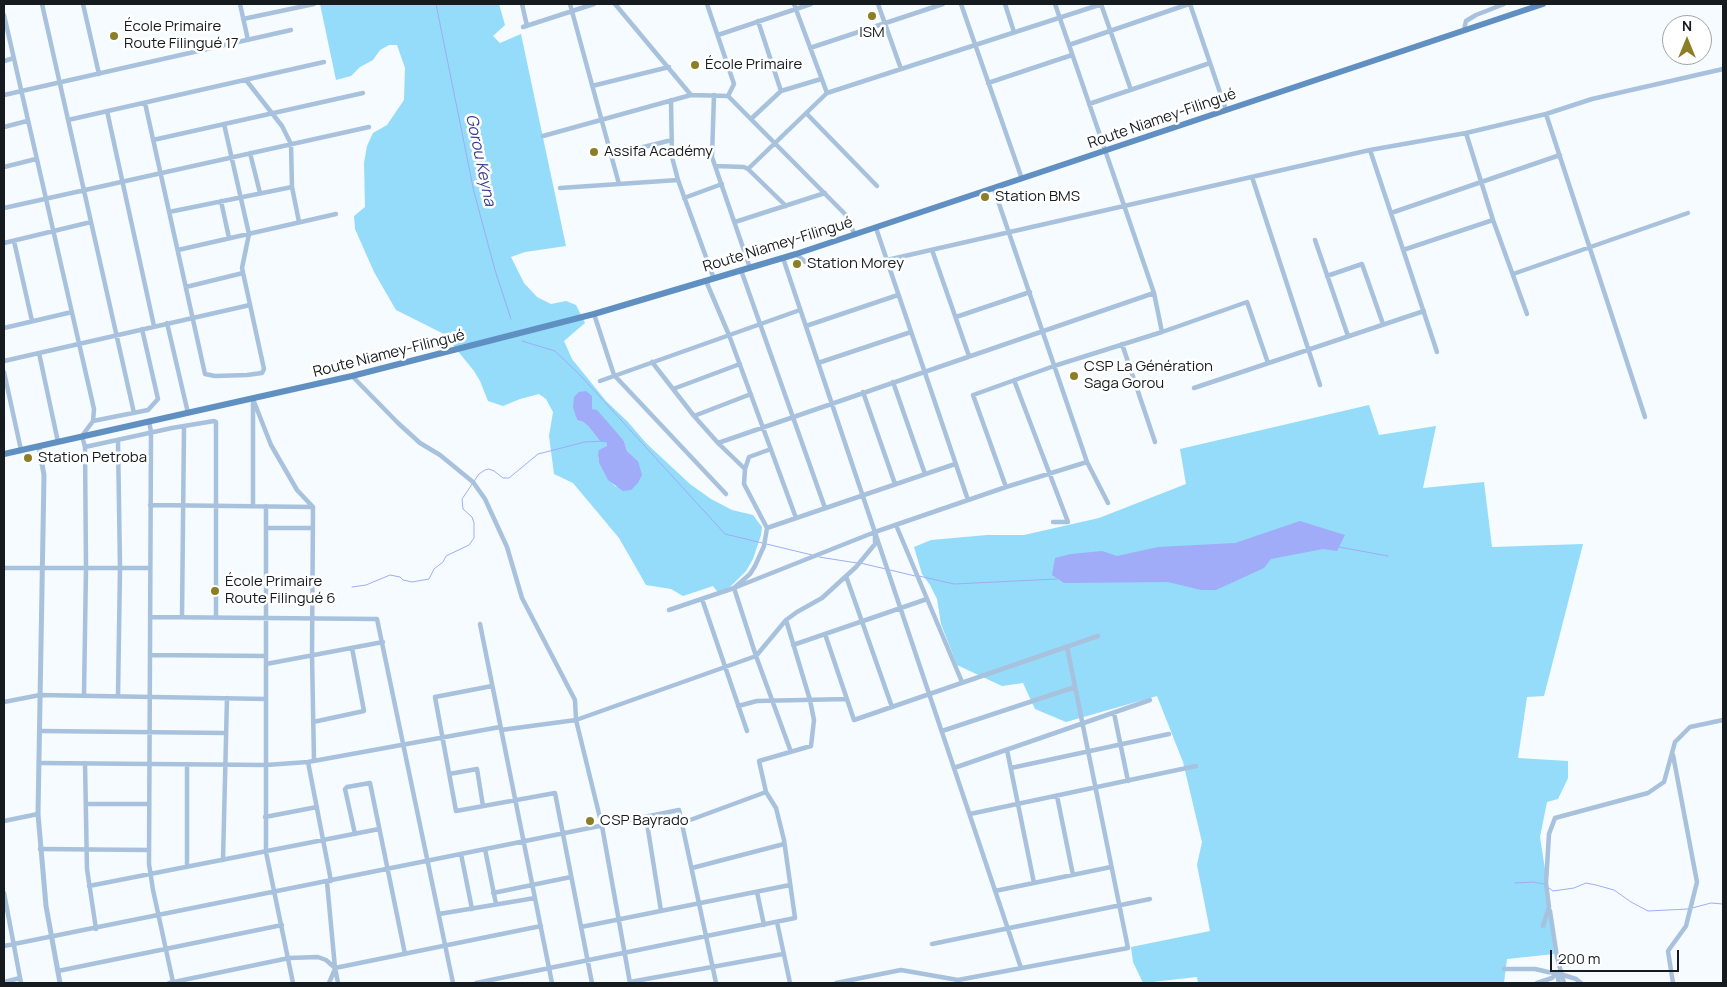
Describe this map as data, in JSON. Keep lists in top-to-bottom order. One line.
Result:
{"streets":{"main road":["Route Niamey-Filingué"]},"water":["Gorou Keyna"],"places":["ISM","École Primaire Route Filingué 17","École Primaire","Assifa Académy","Station BMS","Station Morey","CSP La Génération Saga Gorou","Station Petroba","École Primaire Route Filingué 6","CSP Bayrado"],"scale_bar":"200 m","north":"top"}
